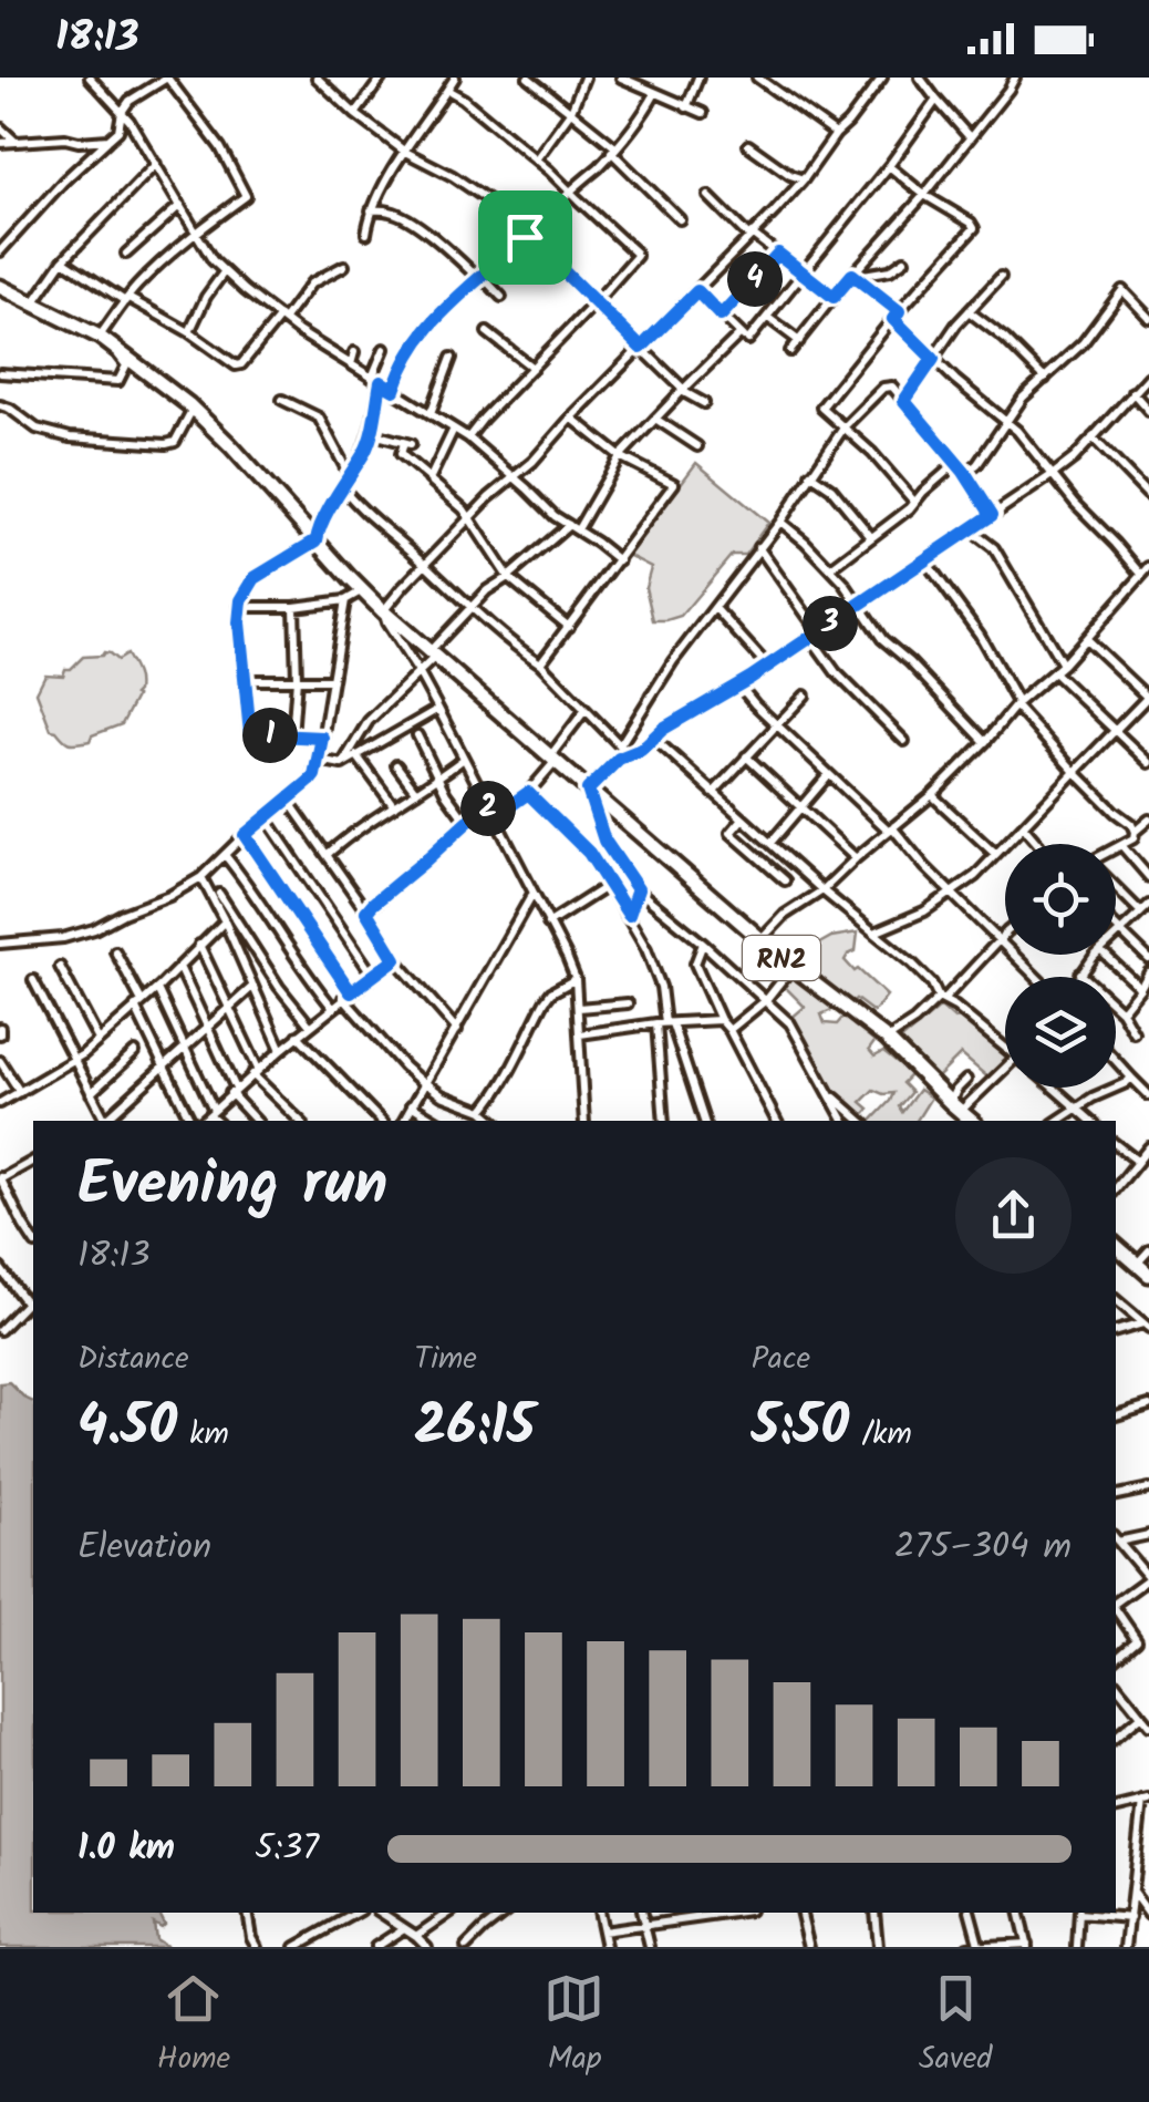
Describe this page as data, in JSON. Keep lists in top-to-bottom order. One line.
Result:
{"streets":{"highway":["RN2"]},"page":{"status":"18:13","pins":["4","3","1","2"],"heading":["Evening run","18:13"],"stats":[["Distance","4.50 km"],["Time","26:15"],["Pace","5:50 /km"]],"chart":["Elevation","275–304 m"],"list":[{"name":"1.0 km","note":"5:37"}],"tabs":["Home","Map","Saved"]}}
